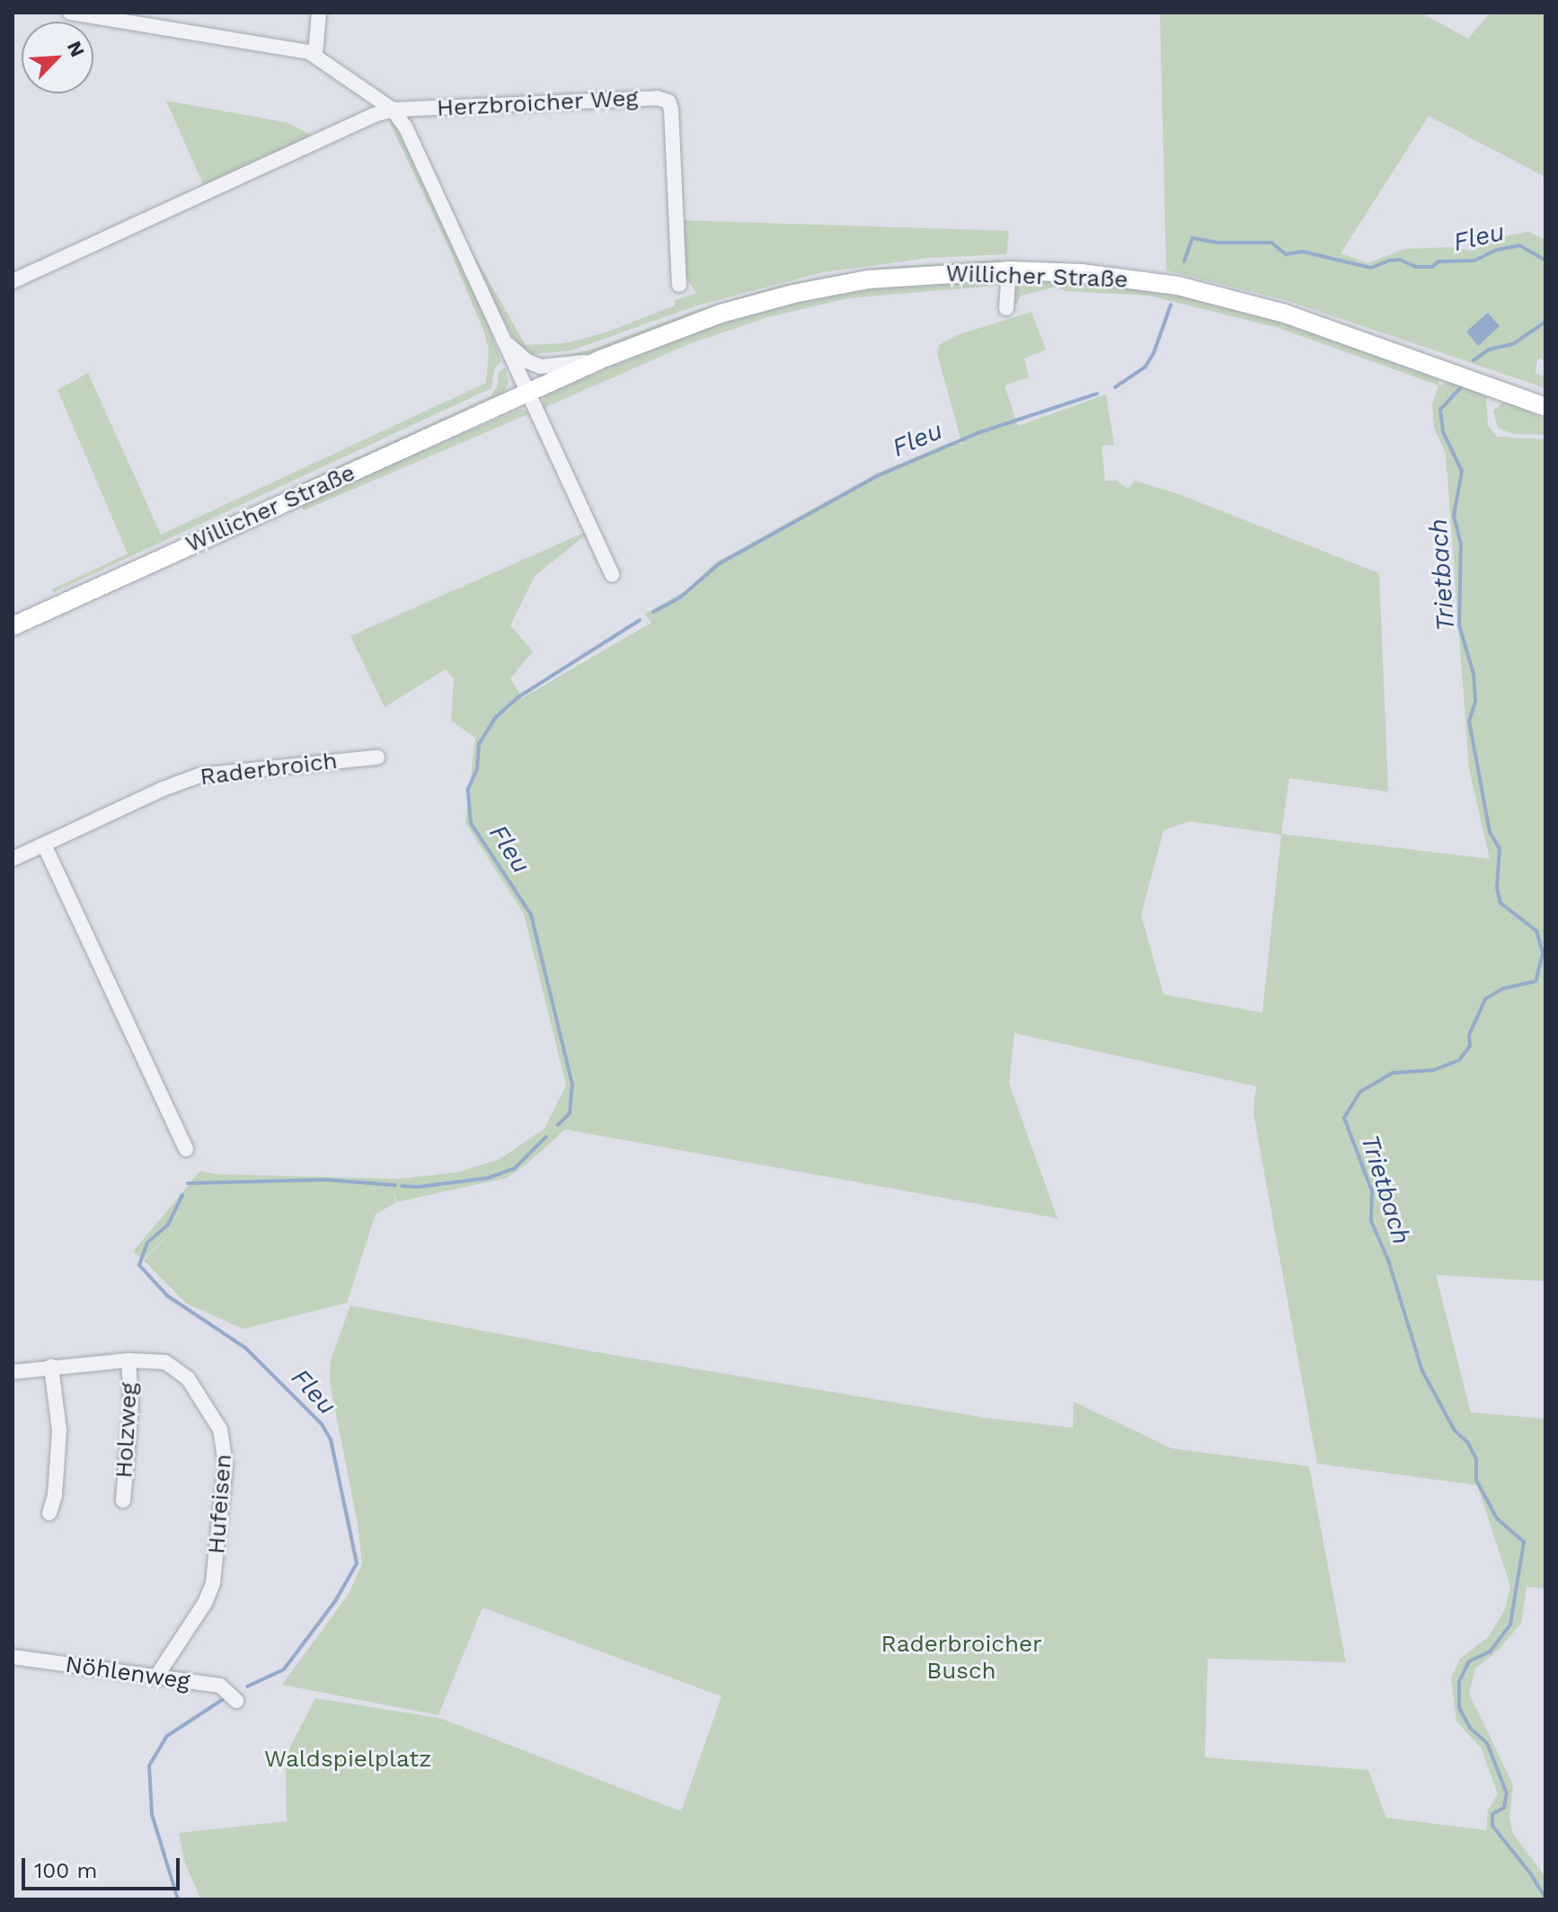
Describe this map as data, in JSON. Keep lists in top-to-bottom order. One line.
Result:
{"streets":{"main road":["Willicher Straße"],"street":["Herzbroicher Weg","Raderbroich","Holzweg","Hufeisen","Nöhlenweg"]},"crossings":[["Herzbroicher Weg","Willicher Straße"],["Holzweg","Hufeisen"],["Hufeisen","Nöhlenweg"]],"water":["Fleu","Trietbach"],"parks":["Raderbroicher Busch","Waldspielplatz"],"scale_bar":"100 m","north":"top right"}
